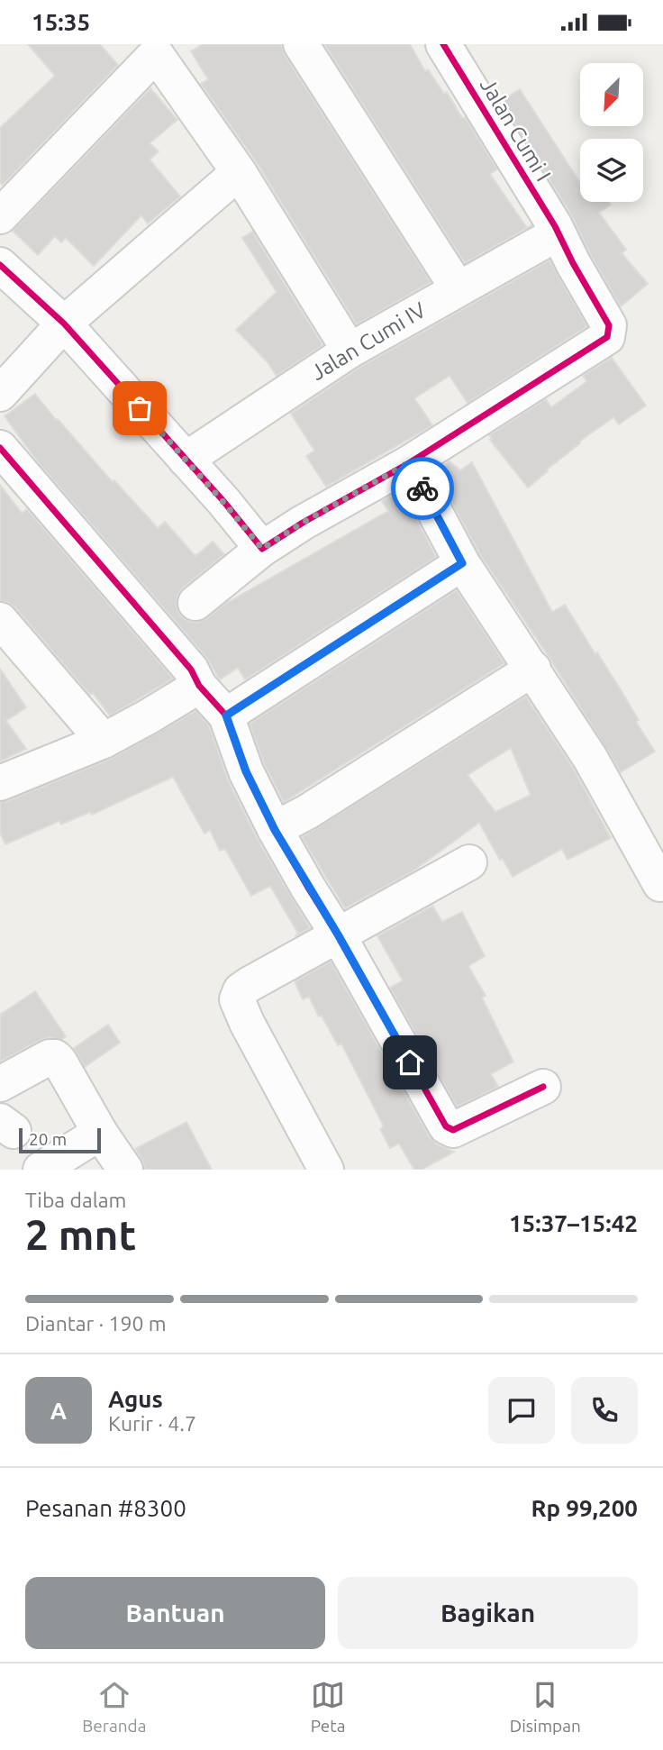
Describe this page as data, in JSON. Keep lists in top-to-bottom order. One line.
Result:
{"streets":{"street":["Jalan Cumi I","Jalan Cumi IV"]},"crossings":[["Jalan Cumi I","Jalan Cumi IV"]],"scale_bar":"20 m","north":"bottom left","page":{"status":"15:35","scale":"20 m","heading":["2 mnt","Tiba dalam","15:37–15:42"],"panel":["Agus","Kurir · 4.7","Pesanan #8300","Rp 99,200"],"bar":"Diantar · 190 m","round":"A","buttons":["Bantuan","Bagikan"],"tabs":["Beranda","Peta","Disimpan"]}}
